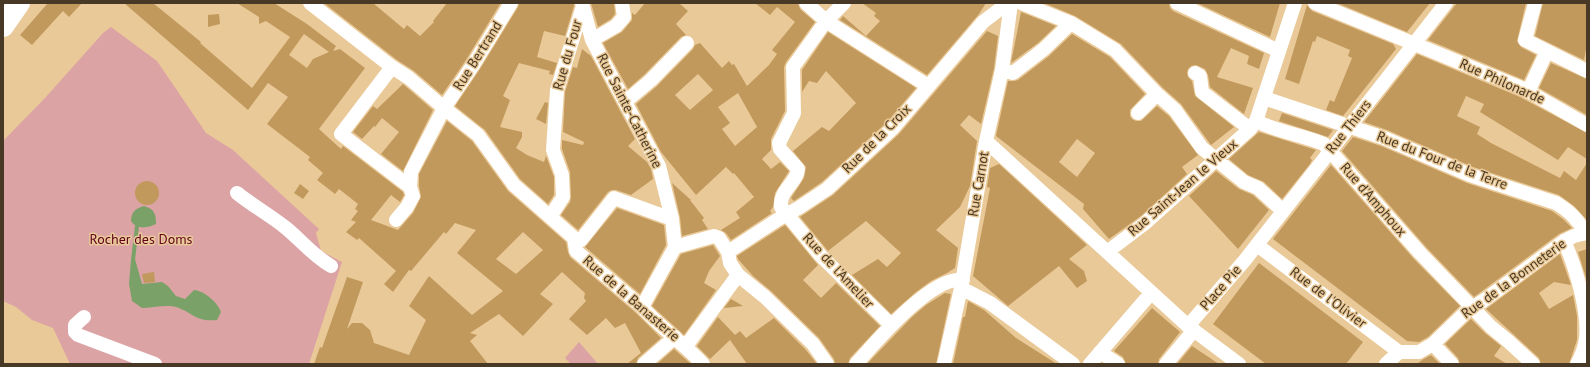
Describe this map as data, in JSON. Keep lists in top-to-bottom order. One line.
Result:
{"streets":{"street":["Rue du Four","Rue Bertrand","Rue Philonarde","Rue Sainte-Catherine","Rue Thiers","Rue de la Croix","Rue du Four de la Terre","Rue Carnot","Rue Saint-Jean le Vieux","Rue d'Amphoux","Rue de l'Amelier","Rue de la Bonneterie","Place Pie","Rue de l'Olivier","Rue de la Banasterie"]},"crossings":[["Rue du Four","Rue Sainte-Catherine"],["Rue du Four","Rue de la Banasterie"],["Rue Bertrand","Rue de la Banasterie"],["Rue Philonarde","Rue Thiers"],["Rue Thiers","Rue du Four de la Terre"],["Rue Thiers","Rue d'Amphoux"],["Rue Thiers","Place Pie"],["Rue Thiers","Rue de l'Olivier"],["Rue de la Croix","Rue de l'Amelier"],["Rue du Four de la Terre","Rue de la Bonneterie"],["Rue Saint-Jean le Vieux","Rue d'Amphoux"],["Rue d'Amphoux","Rue de la Bonneterie"],["Rue de la Bonneterie","Rue de l'Olivier"],["Place Pie","Rue de l'Olivier"]],"parks":["Rocher des Doms"]}
